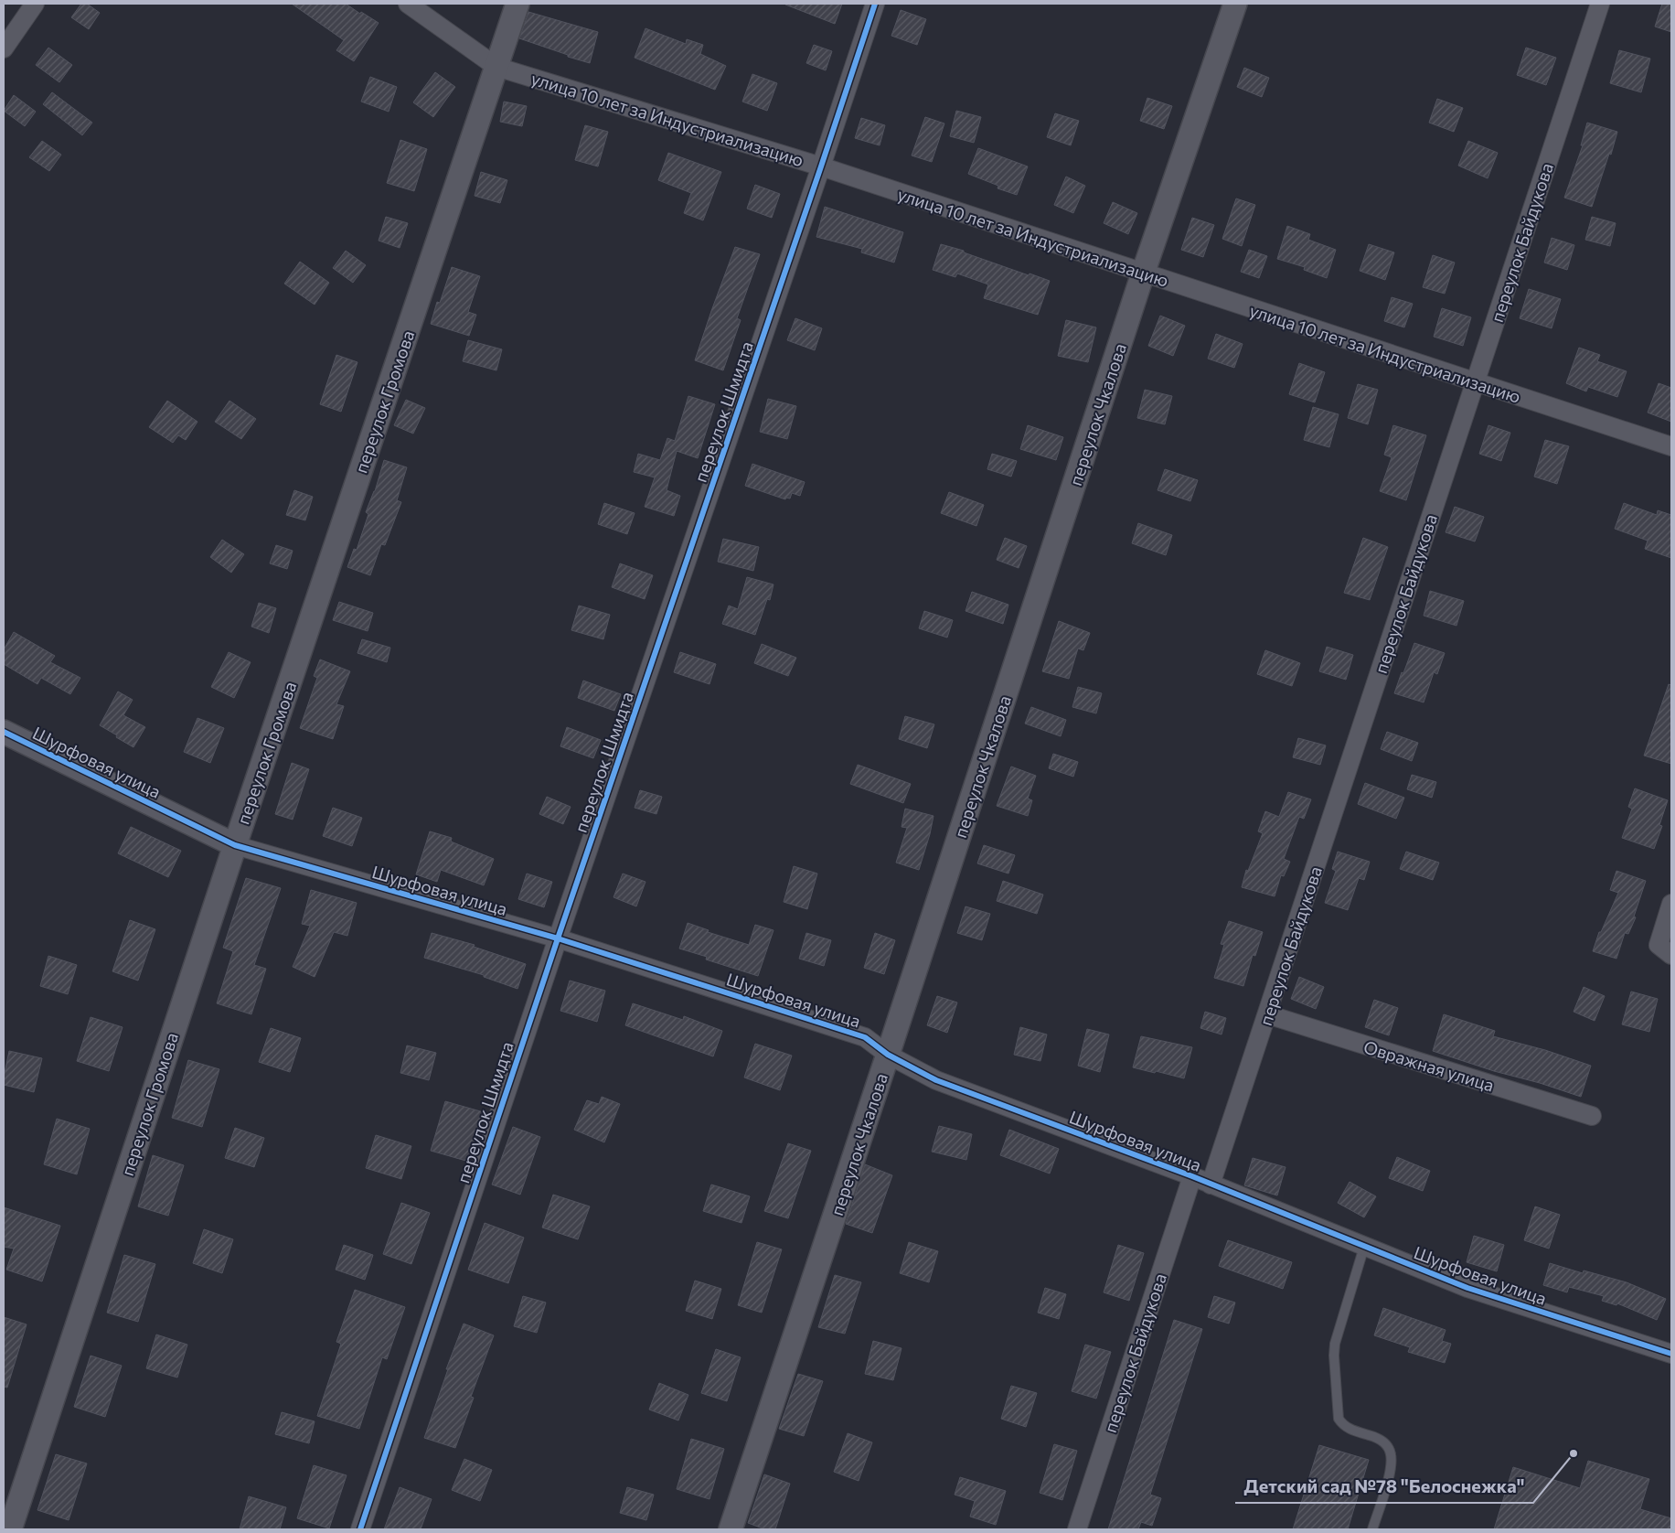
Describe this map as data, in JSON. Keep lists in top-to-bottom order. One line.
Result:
{"streets":{"street":["улица 10 лет за Индустриализацию","переулок Байдукова","переулок Громова","переулок Шмидта","переулок Чкалова","Шурфовая улица","Овражная улица"]},"crossings":[["улица 10 лет за Индустриализацию","переулок Байдукова"],["улица 10 лет за Индустриализацию","переулок Громова"],["улица 10 лет за Индустриализацию","переулок Шмидта"],["улица 10 лет за Индустриализацию","переулок Чкалова"],["переулок Байдукова","Шурфовая улица"],["переулок Байдукова","Овражная улица"],["переулок Громова","Шурфовая улица"],["переулок Шмидта","Шурфовая улица"],["переулок Чкалова","Шурфовая улица"]],"places":["Детский сад №78 \"Белоснежка\""]}
